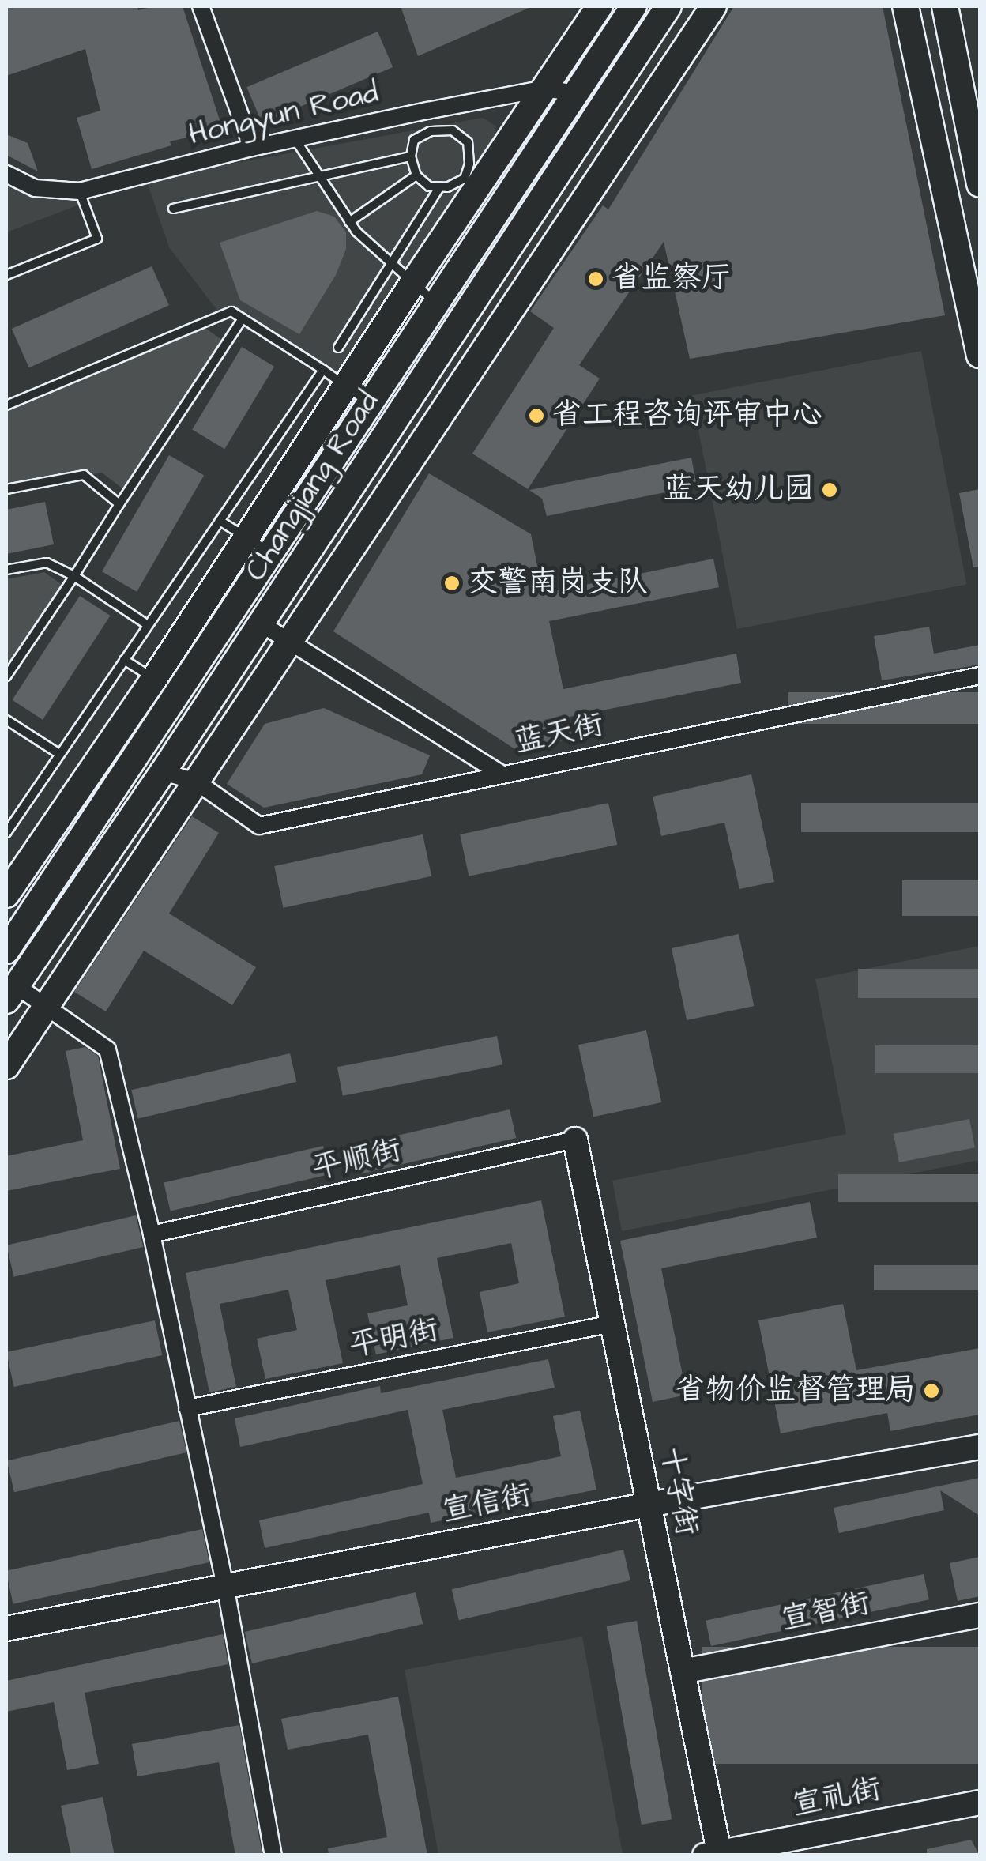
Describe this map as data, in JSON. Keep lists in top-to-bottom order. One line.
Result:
{"streets":{"main road":["Changjiang Road"],"street":["Hongyun Road","蓝天街","平顺街","平明街","十字街","宣信街","宣智街","宣礼街"]},"crossings":[["Hongyun Road","Changjiang Road"],["Changjiang Road","蓝天街"],["平顺街","十字街"],["平明街","十字街"],["十字街","宣信街"],["十字街","宣智街"],["十字街","宣礼街"]],"places":["省监察厅","省工程咨询评审中心","蓝天幼儿园","交警南岗支队","省物价监督管理局"]}
